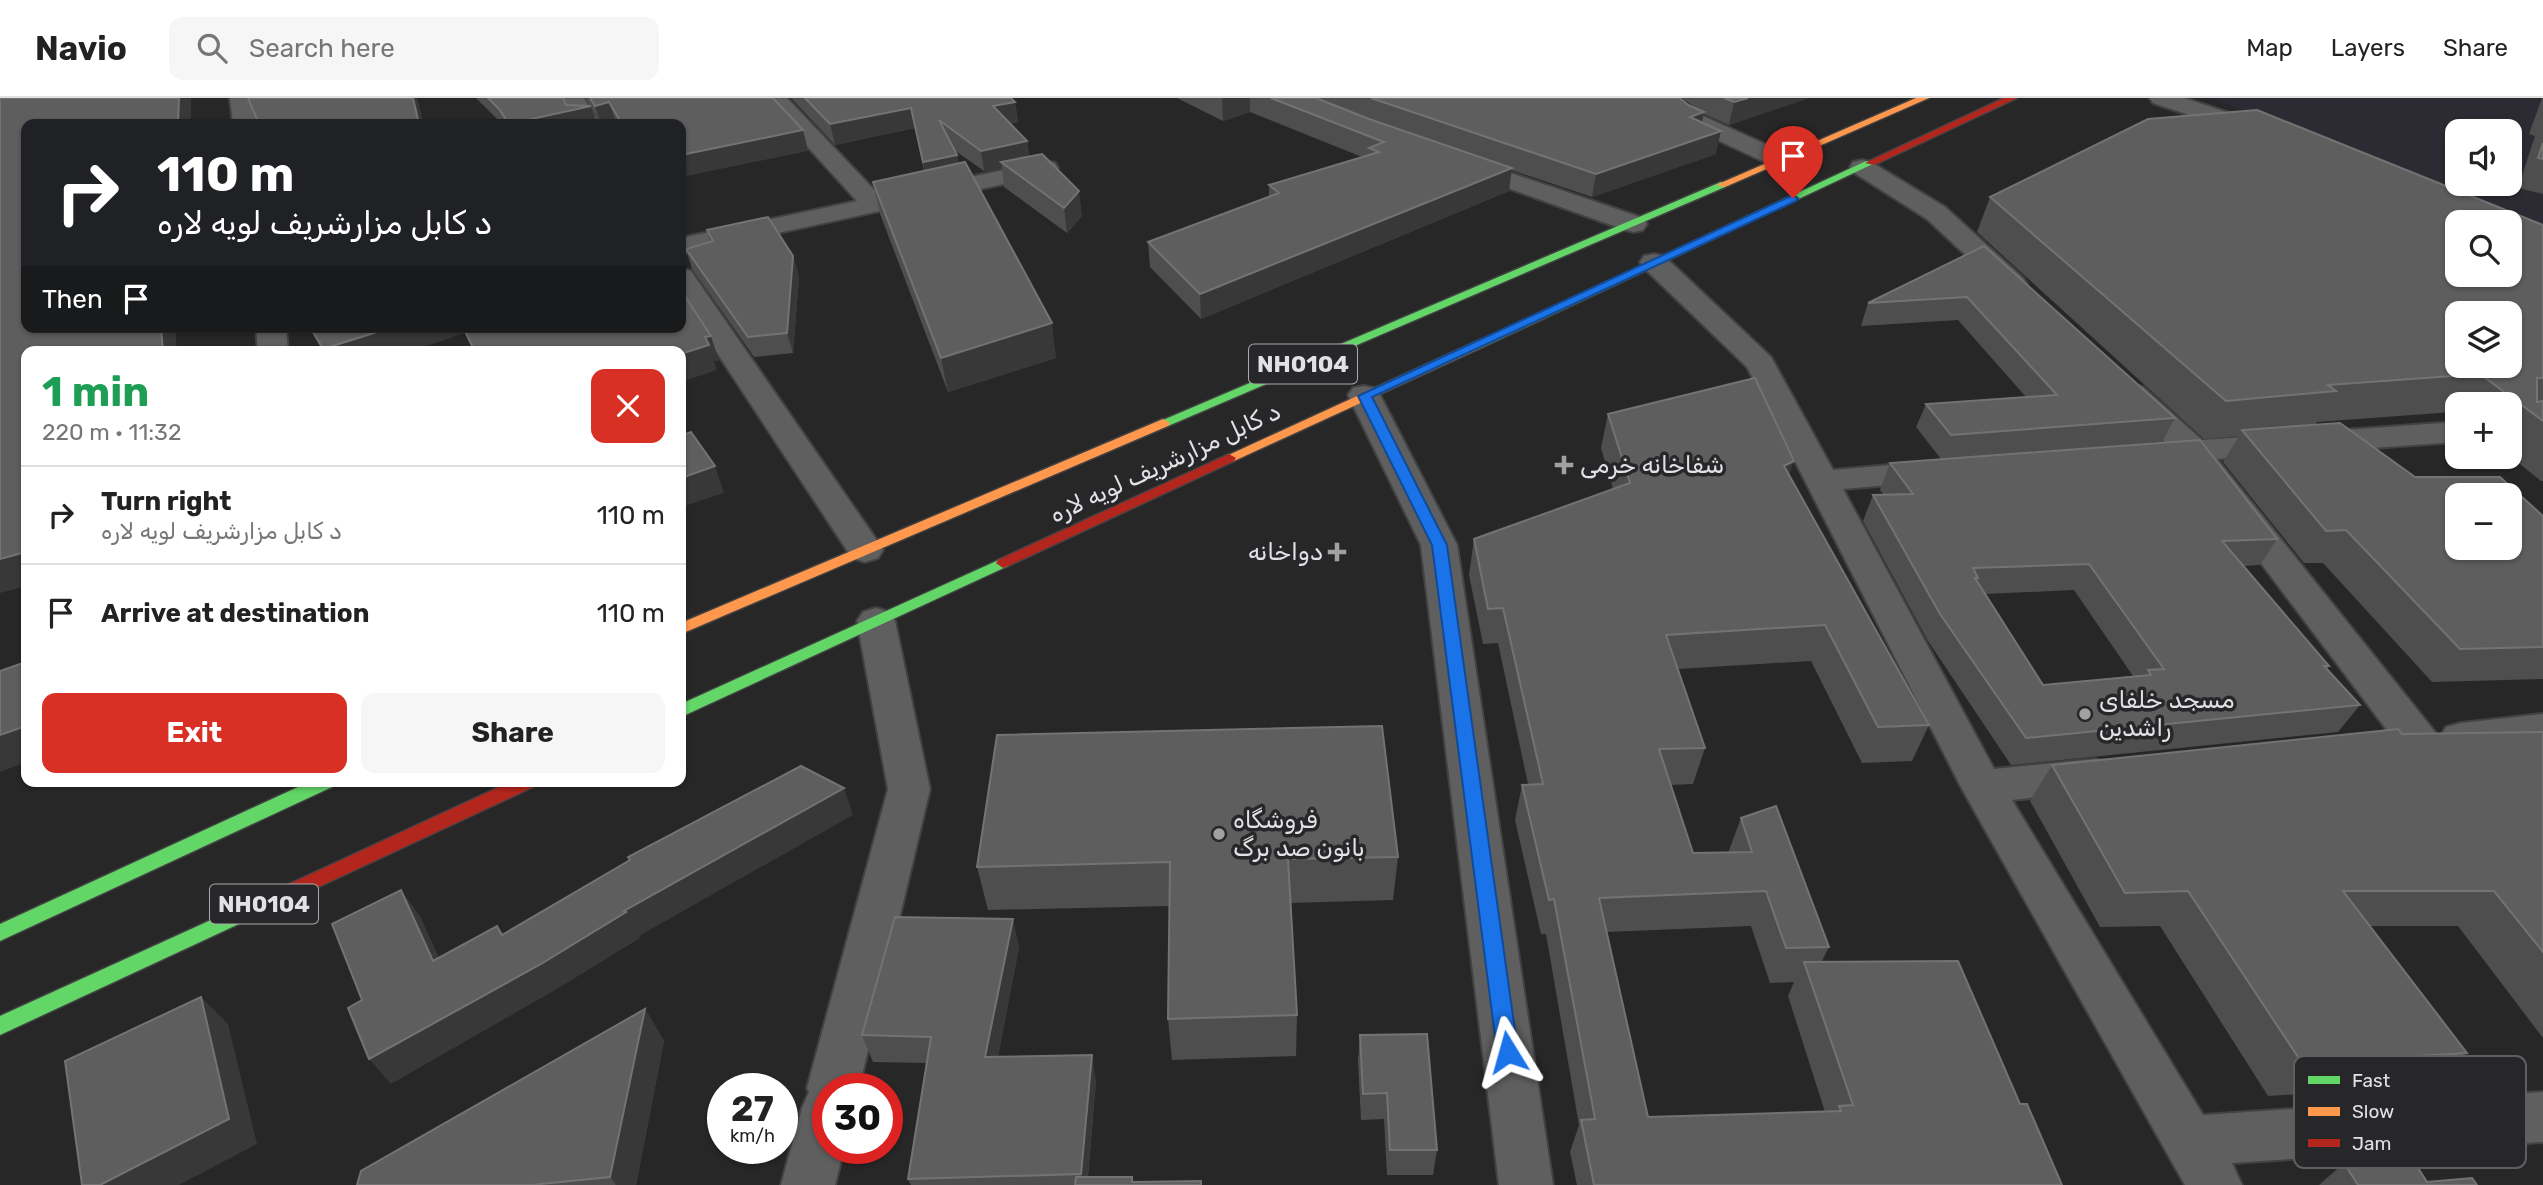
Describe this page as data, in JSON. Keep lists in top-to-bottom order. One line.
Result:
{"streets":{"highway":["NH0104","د کابل مزارشریف لویه لاره"]},"places":{"health":["شفاخانه خرمی","دواخانه"],"other":["مسجد خلفای راشدین","فروشگاه بانون صد برگ"]},"legend":["Fast","Slow","Jam"],"page":{"header":"Navio","search":"Search here","nav":["Map","Layers","Share"],"map_buttons":["+","−"],"turn":["110 m","د کابل مزارشریف لویه لاره"],"then":"Then","heading":["1 min","220 m · 11:32"],"list":[{"name":"Turn right","note":"د کابل مزارشریف لویه لاره","value":"110 m"},{"name":"Arrive at destination","value":"110 m"}],"buttons":["Exit","Share"],"speed":"27 km/h","limit":"30"}}
